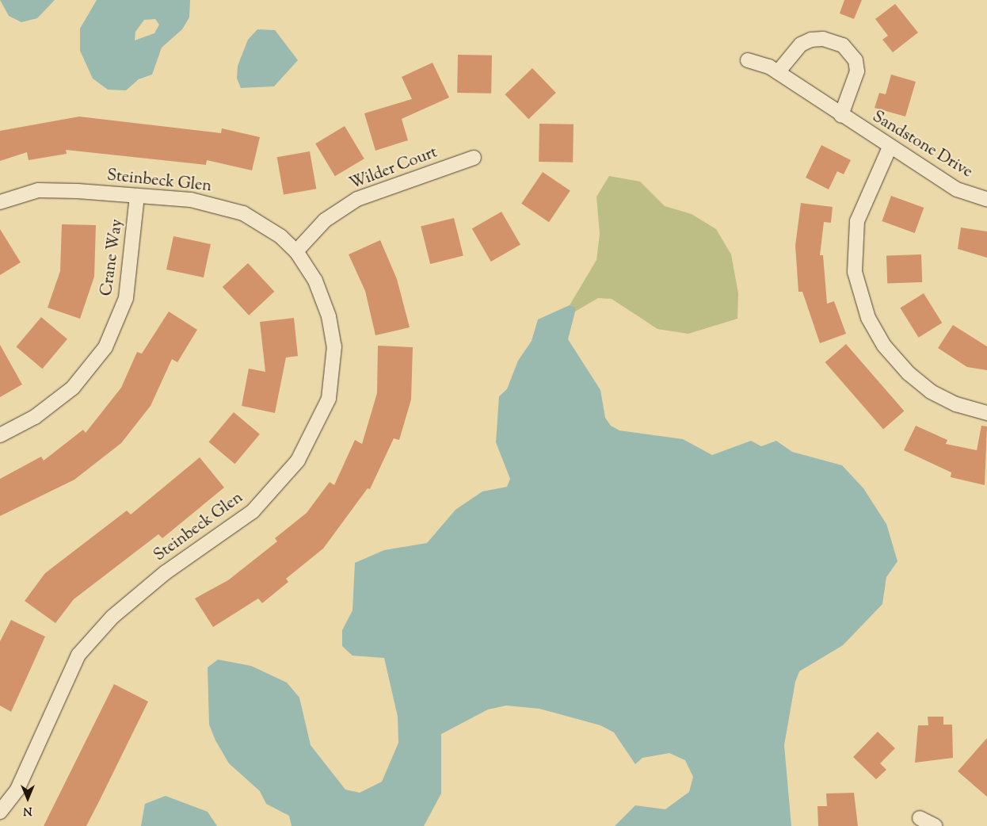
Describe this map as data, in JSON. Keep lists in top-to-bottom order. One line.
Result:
{"streets":{"street":["Sandstone Drive","Wilder Court","Steinbeck Glen","Crane Way"]},"crossings":[["Wilder Court","Steinbeck Glen"],["Steinbeck Glen","Crane Way"]],"north":"bottom"}
